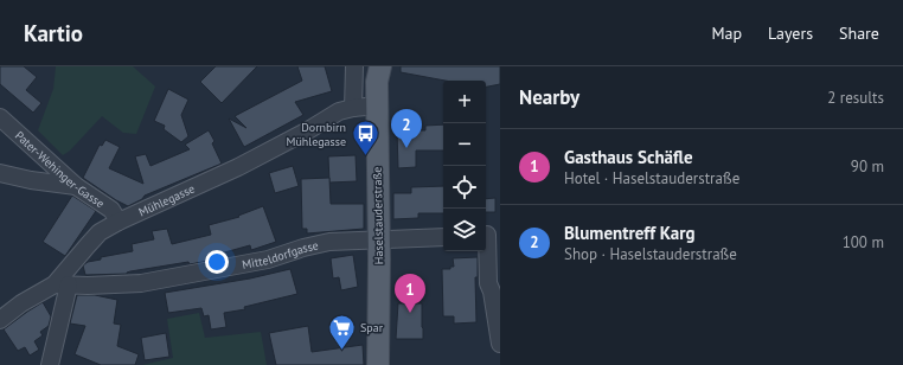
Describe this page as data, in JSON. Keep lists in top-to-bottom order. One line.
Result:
{"streets":{"main road":["Haselstauderstraße"],"street":["Pater-Wehinger-Gasse","Mühlegasse","Mitteldorfgasse"]},"crossings":[["Pater-Wehinger-Gasse","Mühlegasse"],["Mühlegasse","Haselstauderstraße"],["Mühlegasse","Mitteldorfgasse"],["Haselstauderstraße","Mitteldorfgasse"]],"places":{"bus stop":["Dornbirn Mühlegasse"],"supermarket":["Spar"]},"page":{"header":"Kartio","nav":["Map","Layers","Share"],"heading":["Nearby","2 results"],"map_buttons":["+","−"],"pins":["2","1"],"list":[{"mark":"1","name":"Gasthaus Schäfle","note":"Hotel · Haselstauderstraße","value":"90 m"},{"mark":"2","name":"Blumentreff Karg","note":"Shop · Haselstauderstraße","value":"100 m"}]}}
